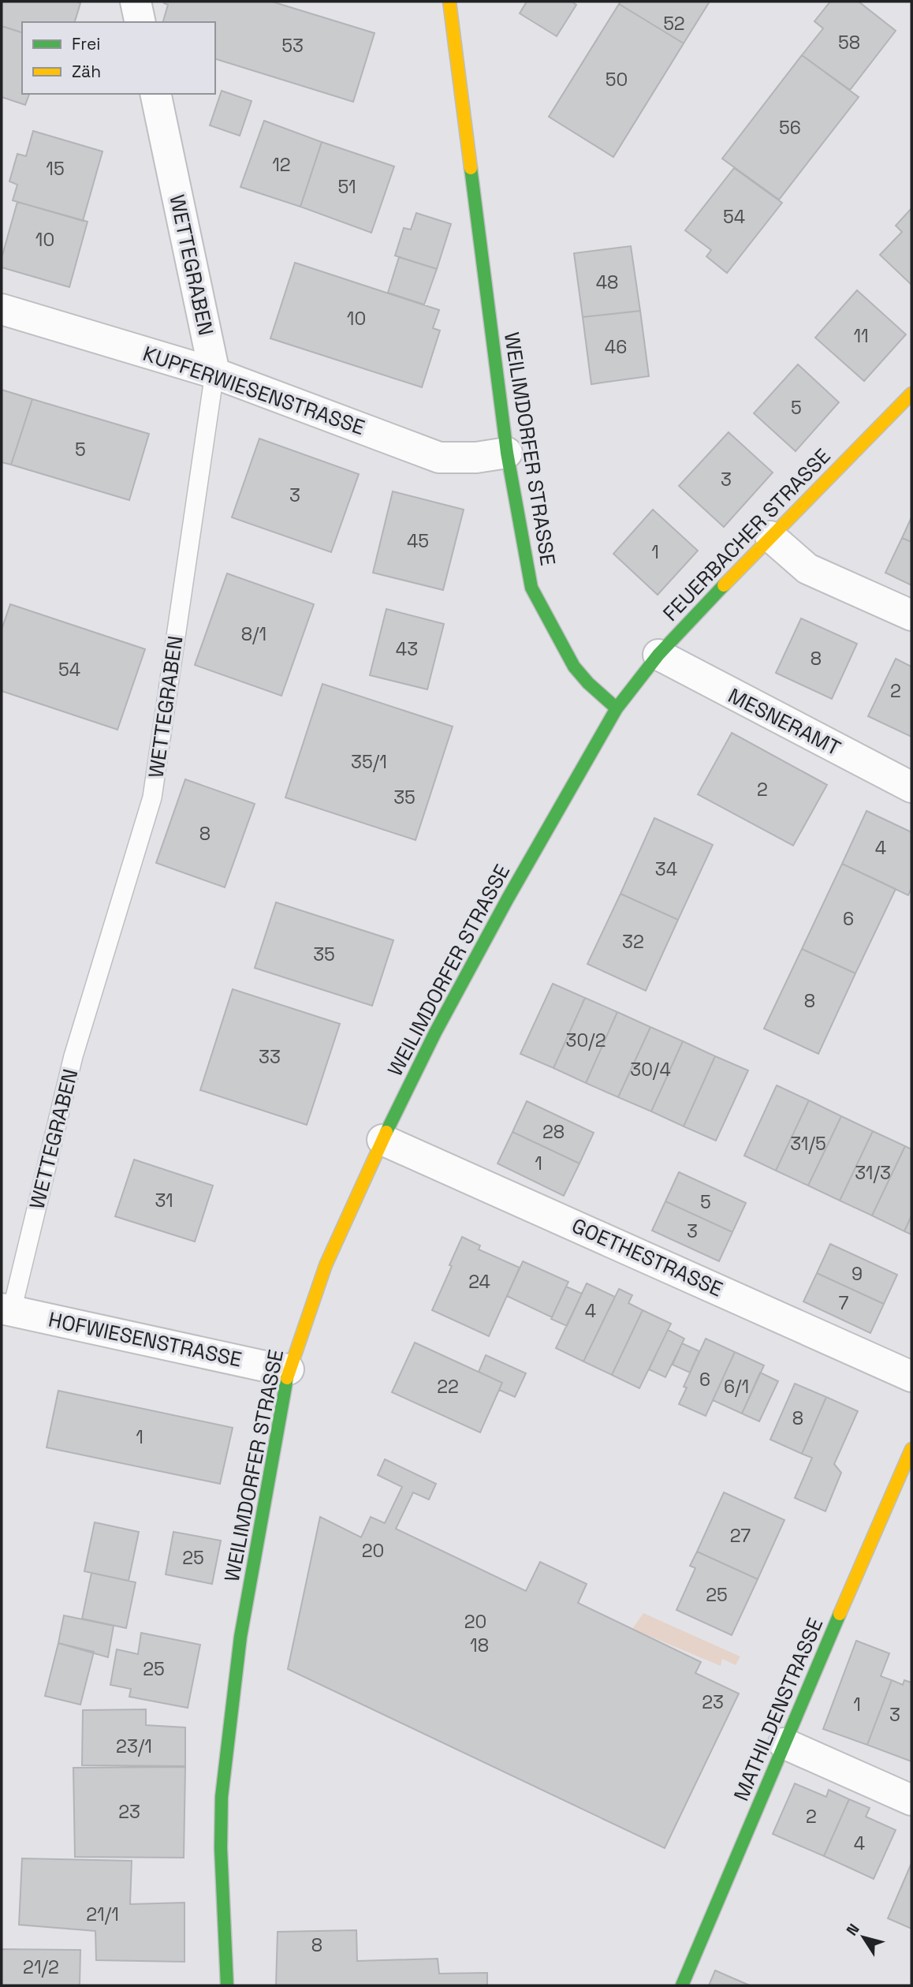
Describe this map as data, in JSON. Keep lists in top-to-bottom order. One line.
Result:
{"streets":{"main road":["WEILIMDORFER STRASSE","FEUERBACHER STRASSE","MATHILDENSTRASSE"],"street":["WETTEGRABEN","KUPFERWIESENSTRASSE","MESNERAMT","GOETHESTRASSE","HOFWIESENSTRASSE"]},"crossings":[["WETTEGRABEN","KUPFERWIESENSTRASSE"],["WETTEGRABEN","HOFWIESENSTRASSE"],["KUPFERWIESENSTRASSE","WEILIMDORFER STRASSE"],["WEILIMDORFER STRASSE","FEUERBACHER STRASSE"],["WEILIMDORFER STRASSE","GOETHESTRASSE"],["WEILIMDORFER STRASSE","HOFWIESENSTRASSE"],["FEUERBACHER STRASSE","MESNERAMT"]],"house_numbers":["52","58","53","50","56","12","15","51","54","10","48","10","11","46","5","5","3","3","45","1","8/1","43","8","54","2","35/1","2","35","8","4","34","6","32","35","8","30/2","33","30/4","28","31/5","1","31/3","31","5","3","9","24","7","4","6","22","6/1","8","1","27","20","25","25","20","18","25","23","1","3","23/1","23","2","4","21/1","8","21/2"],"legend":["Frei","Zäh"],"north":"top left"}
